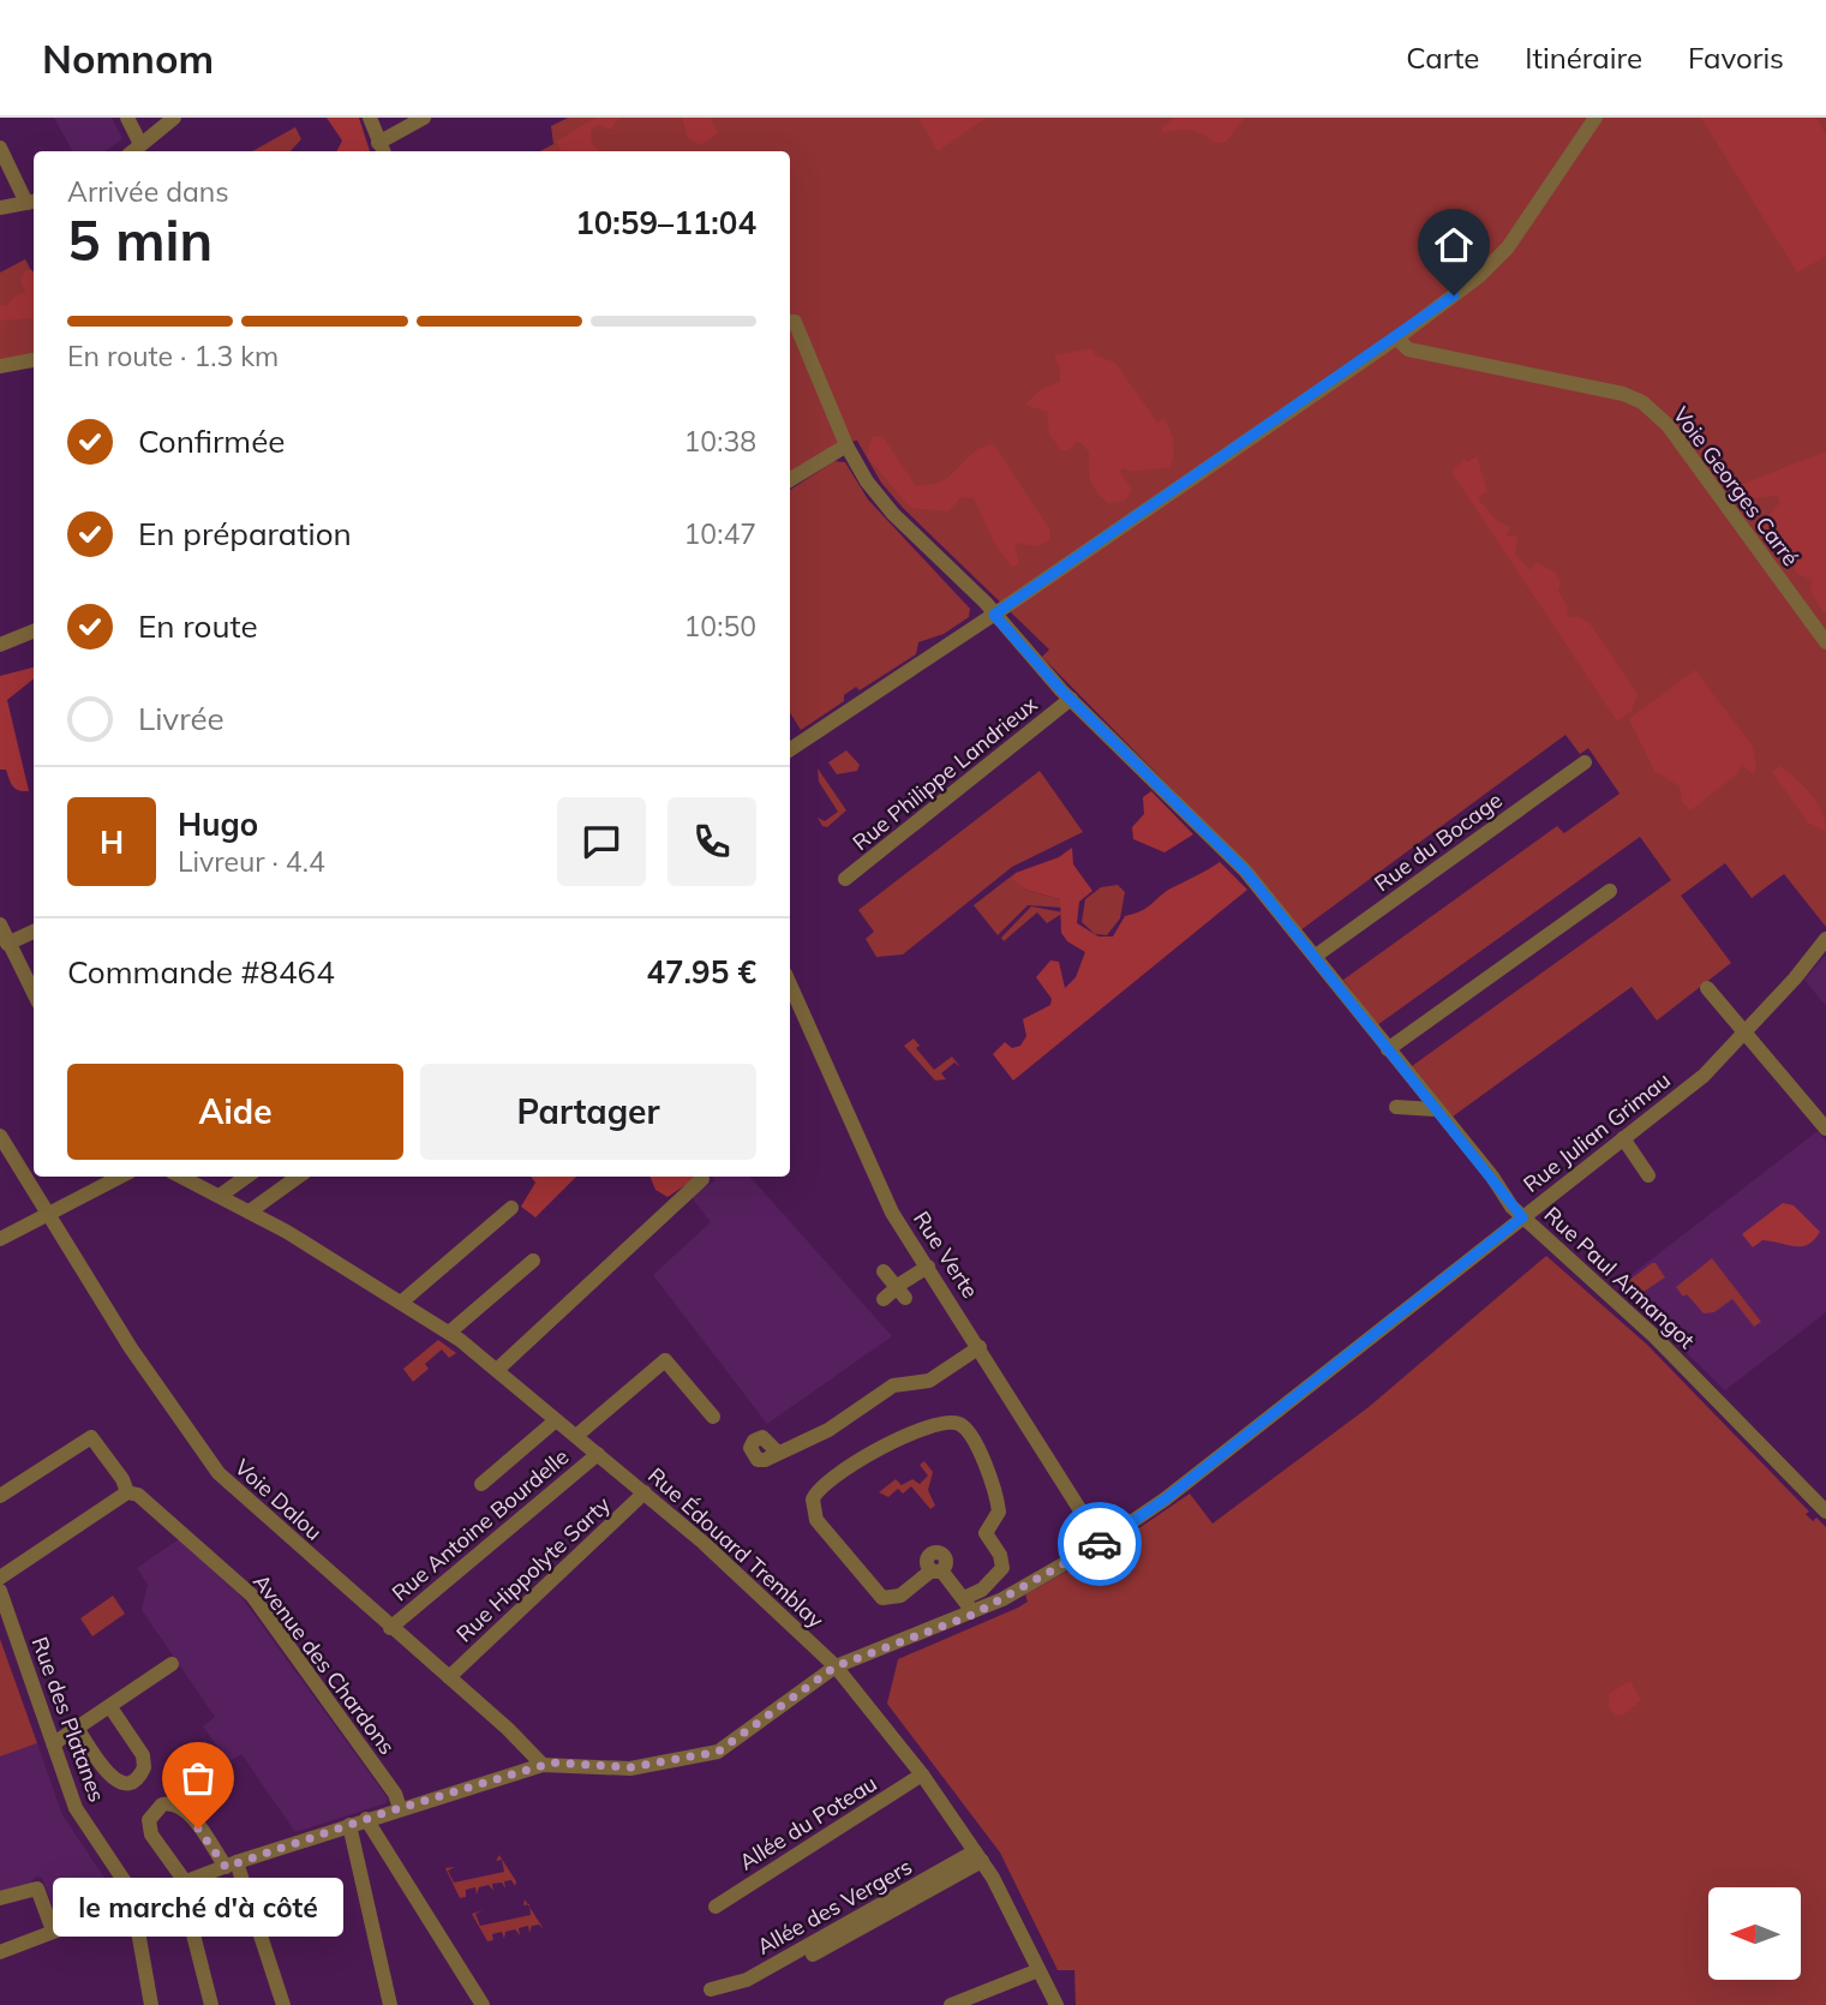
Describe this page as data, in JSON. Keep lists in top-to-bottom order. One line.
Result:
{"streets":{"street":["Voie Georges Carré","Rue Philippe Landrieux","Rue du Bocage","Rue Julian Grimau","Rue Verte","Rue Paul Armangot","Voie Dalou","Rue Antoine Bourdelle","Rue Édouard Tremblay","Rue Hippolyte Sarty","Avenue des Chardons","Rue des Platanes","Allée du Poteau","Allée des Vergers"]},"crossings":[["Rue Philippe Landrieux","Rue Paul Armangot"],["Rue du Bocage","Rue Paul Armangot"],["Rue Julian Grimau","Rue Verte"],["Rue Julian Grimau","Rue Paul Armangot"],["Rue Julian Grimau","Voie Dalou"],["Rue Julian Grimau","Rue Édouard Tremblay"],["Rue Julian Grimau","Avenue des Chardons"],["Rue Julian Grimau","Rue des Platanes"],["Voie Dalou","Rue Antoine Bourdelle"],["Voie Dalou","Rue Hippolyte Sarty"],["Rue Antoine Bourdelle","Rue Édouard Tremblay"],["Rue Édouard Tremblay","Rue Hippolyte Sarty"],["Rue Édouard Tremblay","Allée du Poteau"],["Rue Édouard Tremblay","Allée des Vergers"]],"places":["le marché d'à côté"],"north":"left","page":{"header":"Nomnom","nav":["Carte","Itinéraire","Favoris"],"heading":["5 min","Arrivée dans","10:59–11:04"],"panel":["Hugo","Livreur · 4.4","Commande #8464","47.95 €"],"bar":"En route · 1.3 km","list":[["Confirmée","10:38"],["En préparation","10:47"],["En route","10:50"],"Livrée"],"round":"H","buttons":["Aide","Partager"],"bubble":"le marché d'à côté"}}
